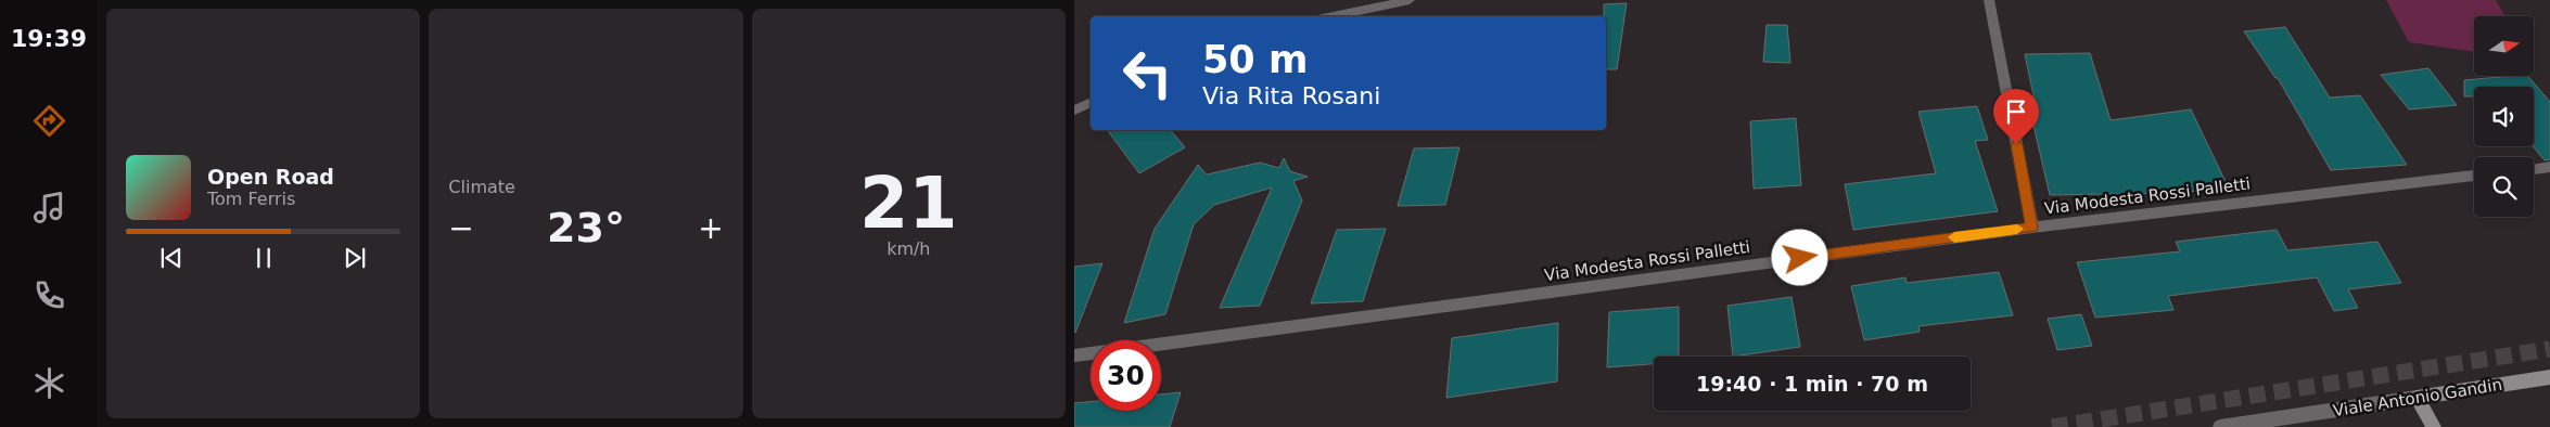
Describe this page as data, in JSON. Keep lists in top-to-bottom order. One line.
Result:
{"streets":{"street":["Via Modesta Rossi Palletti","Viale Antonio Gandin"]},"north":"right","page":{"tabs":"19:39","tile":["Climate",["21","km/h"]],"turn":["50 m","Via Rita Rosani"],"song":["Open Road","Tom Ferris"],"heat":["−","23°","+"],"limit":"30","trip":"19:40 · 1 min · 70 m"}}
